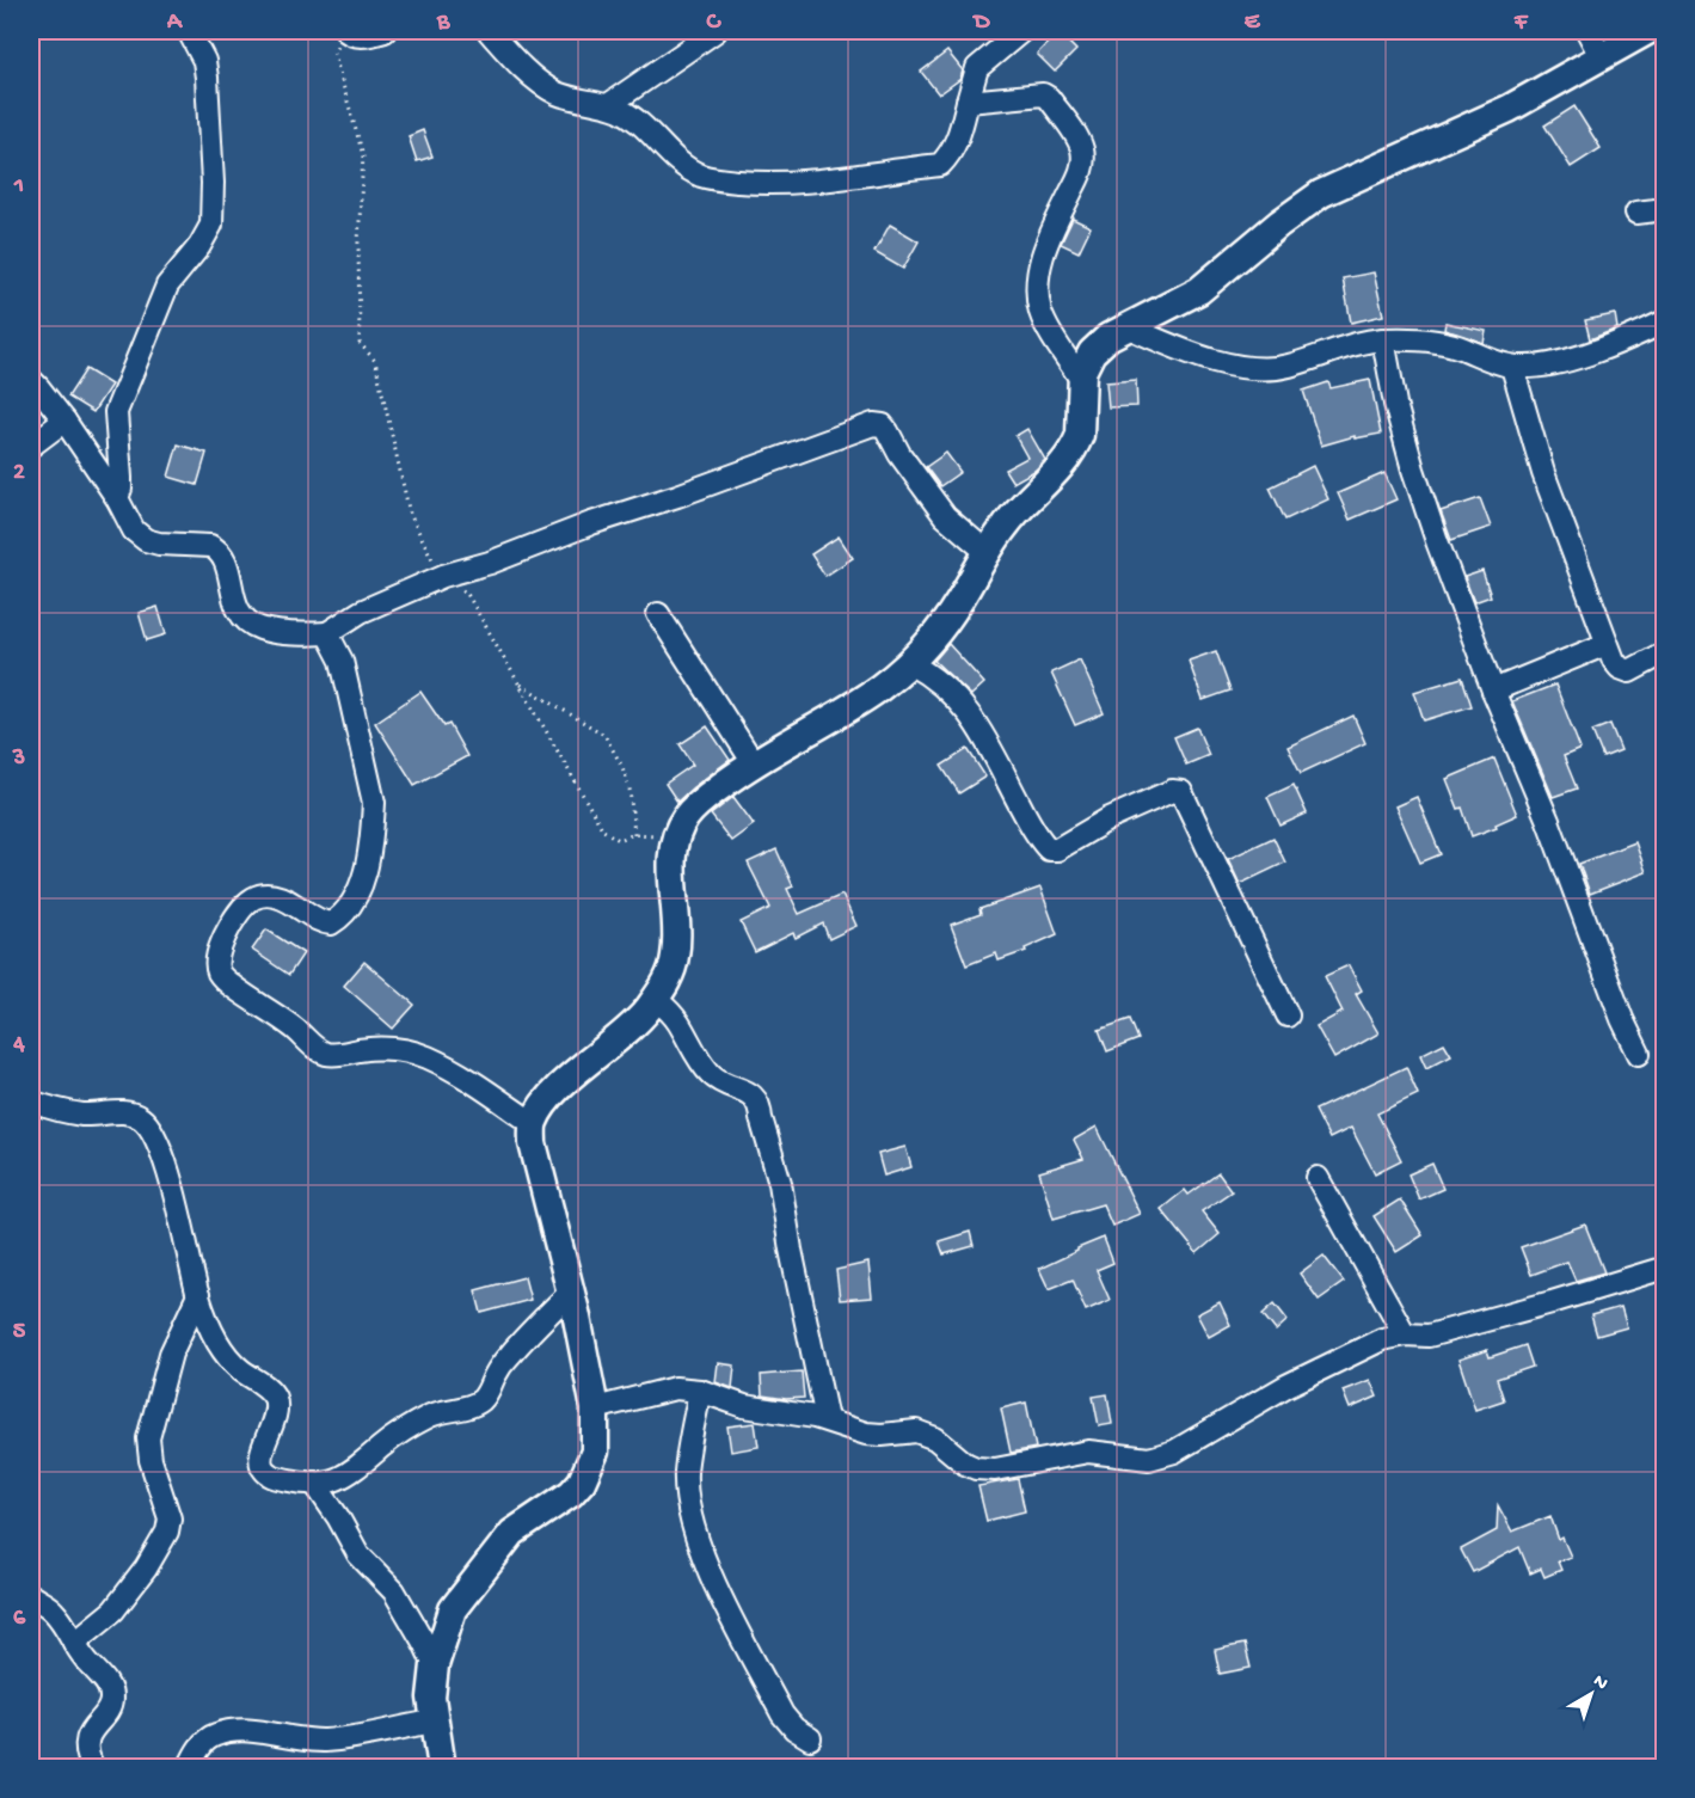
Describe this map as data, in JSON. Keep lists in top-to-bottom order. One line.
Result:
{"north":"top right","grid":{"columns":["A","B","C","D","E","F"],"rows":["1","2","3","4","5","6"]}}
